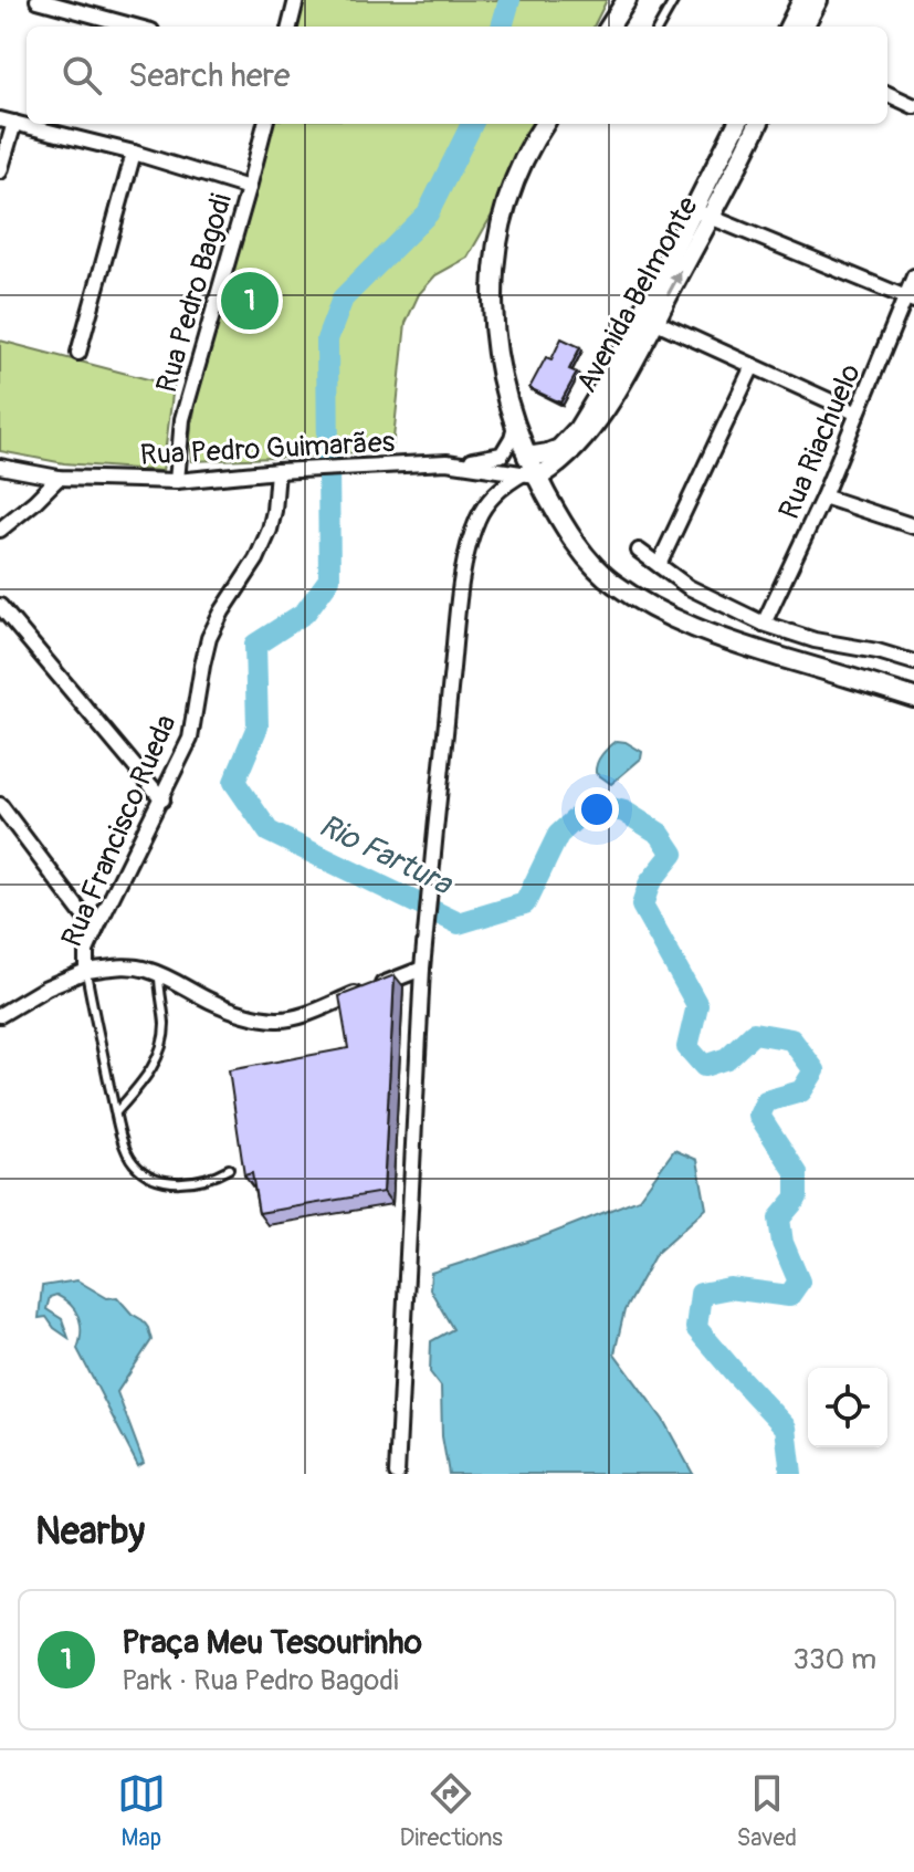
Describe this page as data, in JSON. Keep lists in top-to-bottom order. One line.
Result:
{"streets":{"main road":["Avenida Belmonte"],"street":["Rua Pedro Bagodi","Rua Riachuelo","Rua Pedro Guimarães","Rua Francisco Rueda"]},"crossings":[["Rua Pedro Bagodi","Rua Pedro Guimarães"],["Avenida Belmonte","Rua Pedro Guimarães"],["Rua Pedro Guimarães","Rua Francisco Rueda"]],"water":["Rio Fartura"],"page":{"search":"Search here","pins":"1","heading":"Nearby","list":[{"mark":"1","name":"Praça Meu Tesourinho","note":"Park · Rua Pedro Bagodi","value":"330 m"}],"nav":["Map","Directions","Saved"]}}
